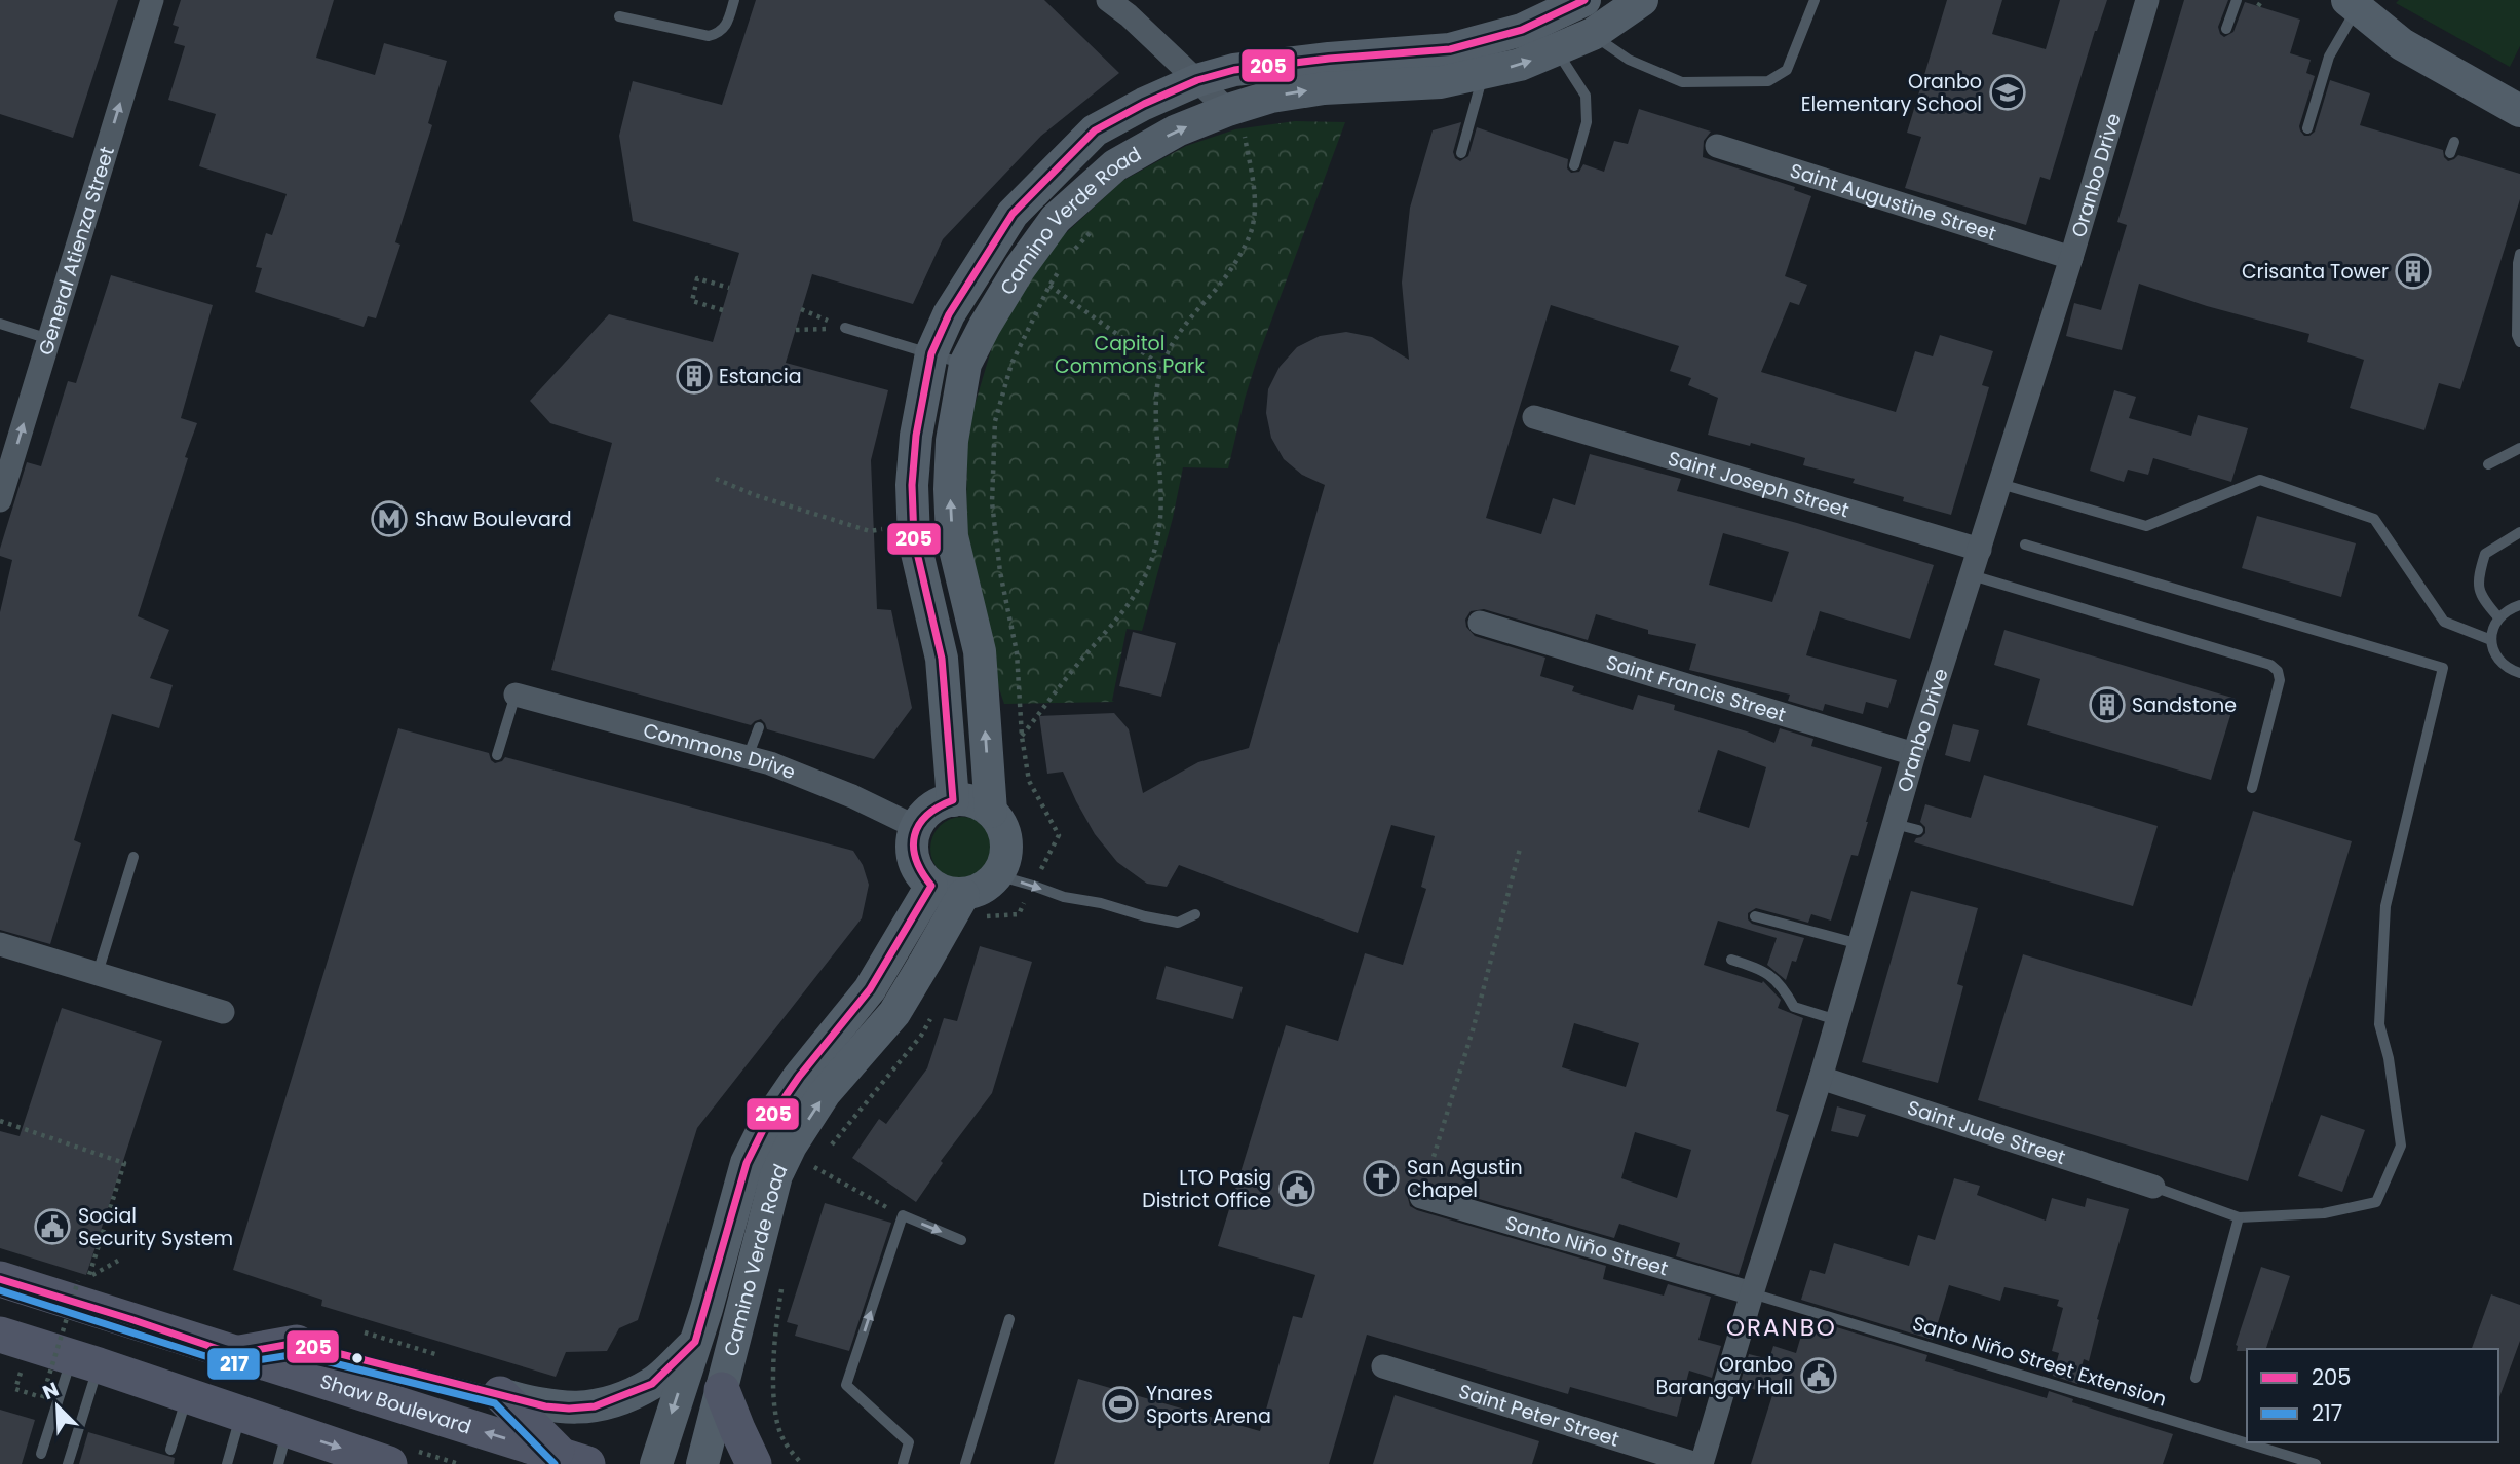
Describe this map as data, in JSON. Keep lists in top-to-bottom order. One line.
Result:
{"streets":{"main road":["Shaw Boulevard"],"street":["Oranbo Drive","Saint Augustine Street","Camino Verde Road","General Atienza Street","Saint Joseph Street","Saint Francis Street","Commons Drive","Saint Jude Street","Santo Niño Street","Saint Peter Street"],"lane":["Santo Niño Street Extension"]},"crossings":[["Oranbo Drive","Saint Augustine Street"],["Oranbo Drive","Saint Joseph Street"],["Oranbo Drive","Saint Francis Street"],["Oranbo Drive","Saint Jude Street"],["Oranbo Drive","Santo Niño Street"],["Oranbo Drive","Santo Niño Street Extension"],["Oranbo Drive","Saint Peter Street"],["Camino Verde Road","Commons Drive"],["Santo Niño Street","Santo Niño Street Extension"]],"one_way":["General Atienza Street"],"districts":["ORANBO"],"parks":["Capitol Commons Park"],"places":{"school or university":["Oranbo Elementary School"],"building":["Crisanta Tower","Estancia","Sandstone"],"metro station":["Shaw Boulevard"],"church":["San Agustin Chapel"],"public building":["LTO Pasig District Office","Social Security System","Oranbo Barangay Hall"],"sports":["Ynares Sports Arena"]},"lines":["transit line 205","transit line 217"],"legend":["205","217"],"north":"top left"}
